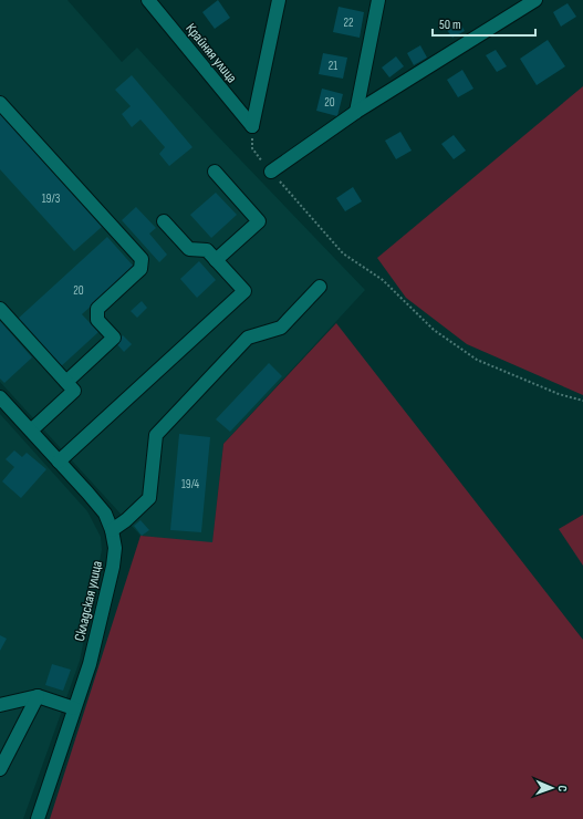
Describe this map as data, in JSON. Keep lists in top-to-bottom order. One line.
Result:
{"streets":{"street":["Крайняя улица","Складская улица"]},"house_numbers":["22","21","20","19/3","20","19/4"],"scale_bar":"50 m","north":"right"}
